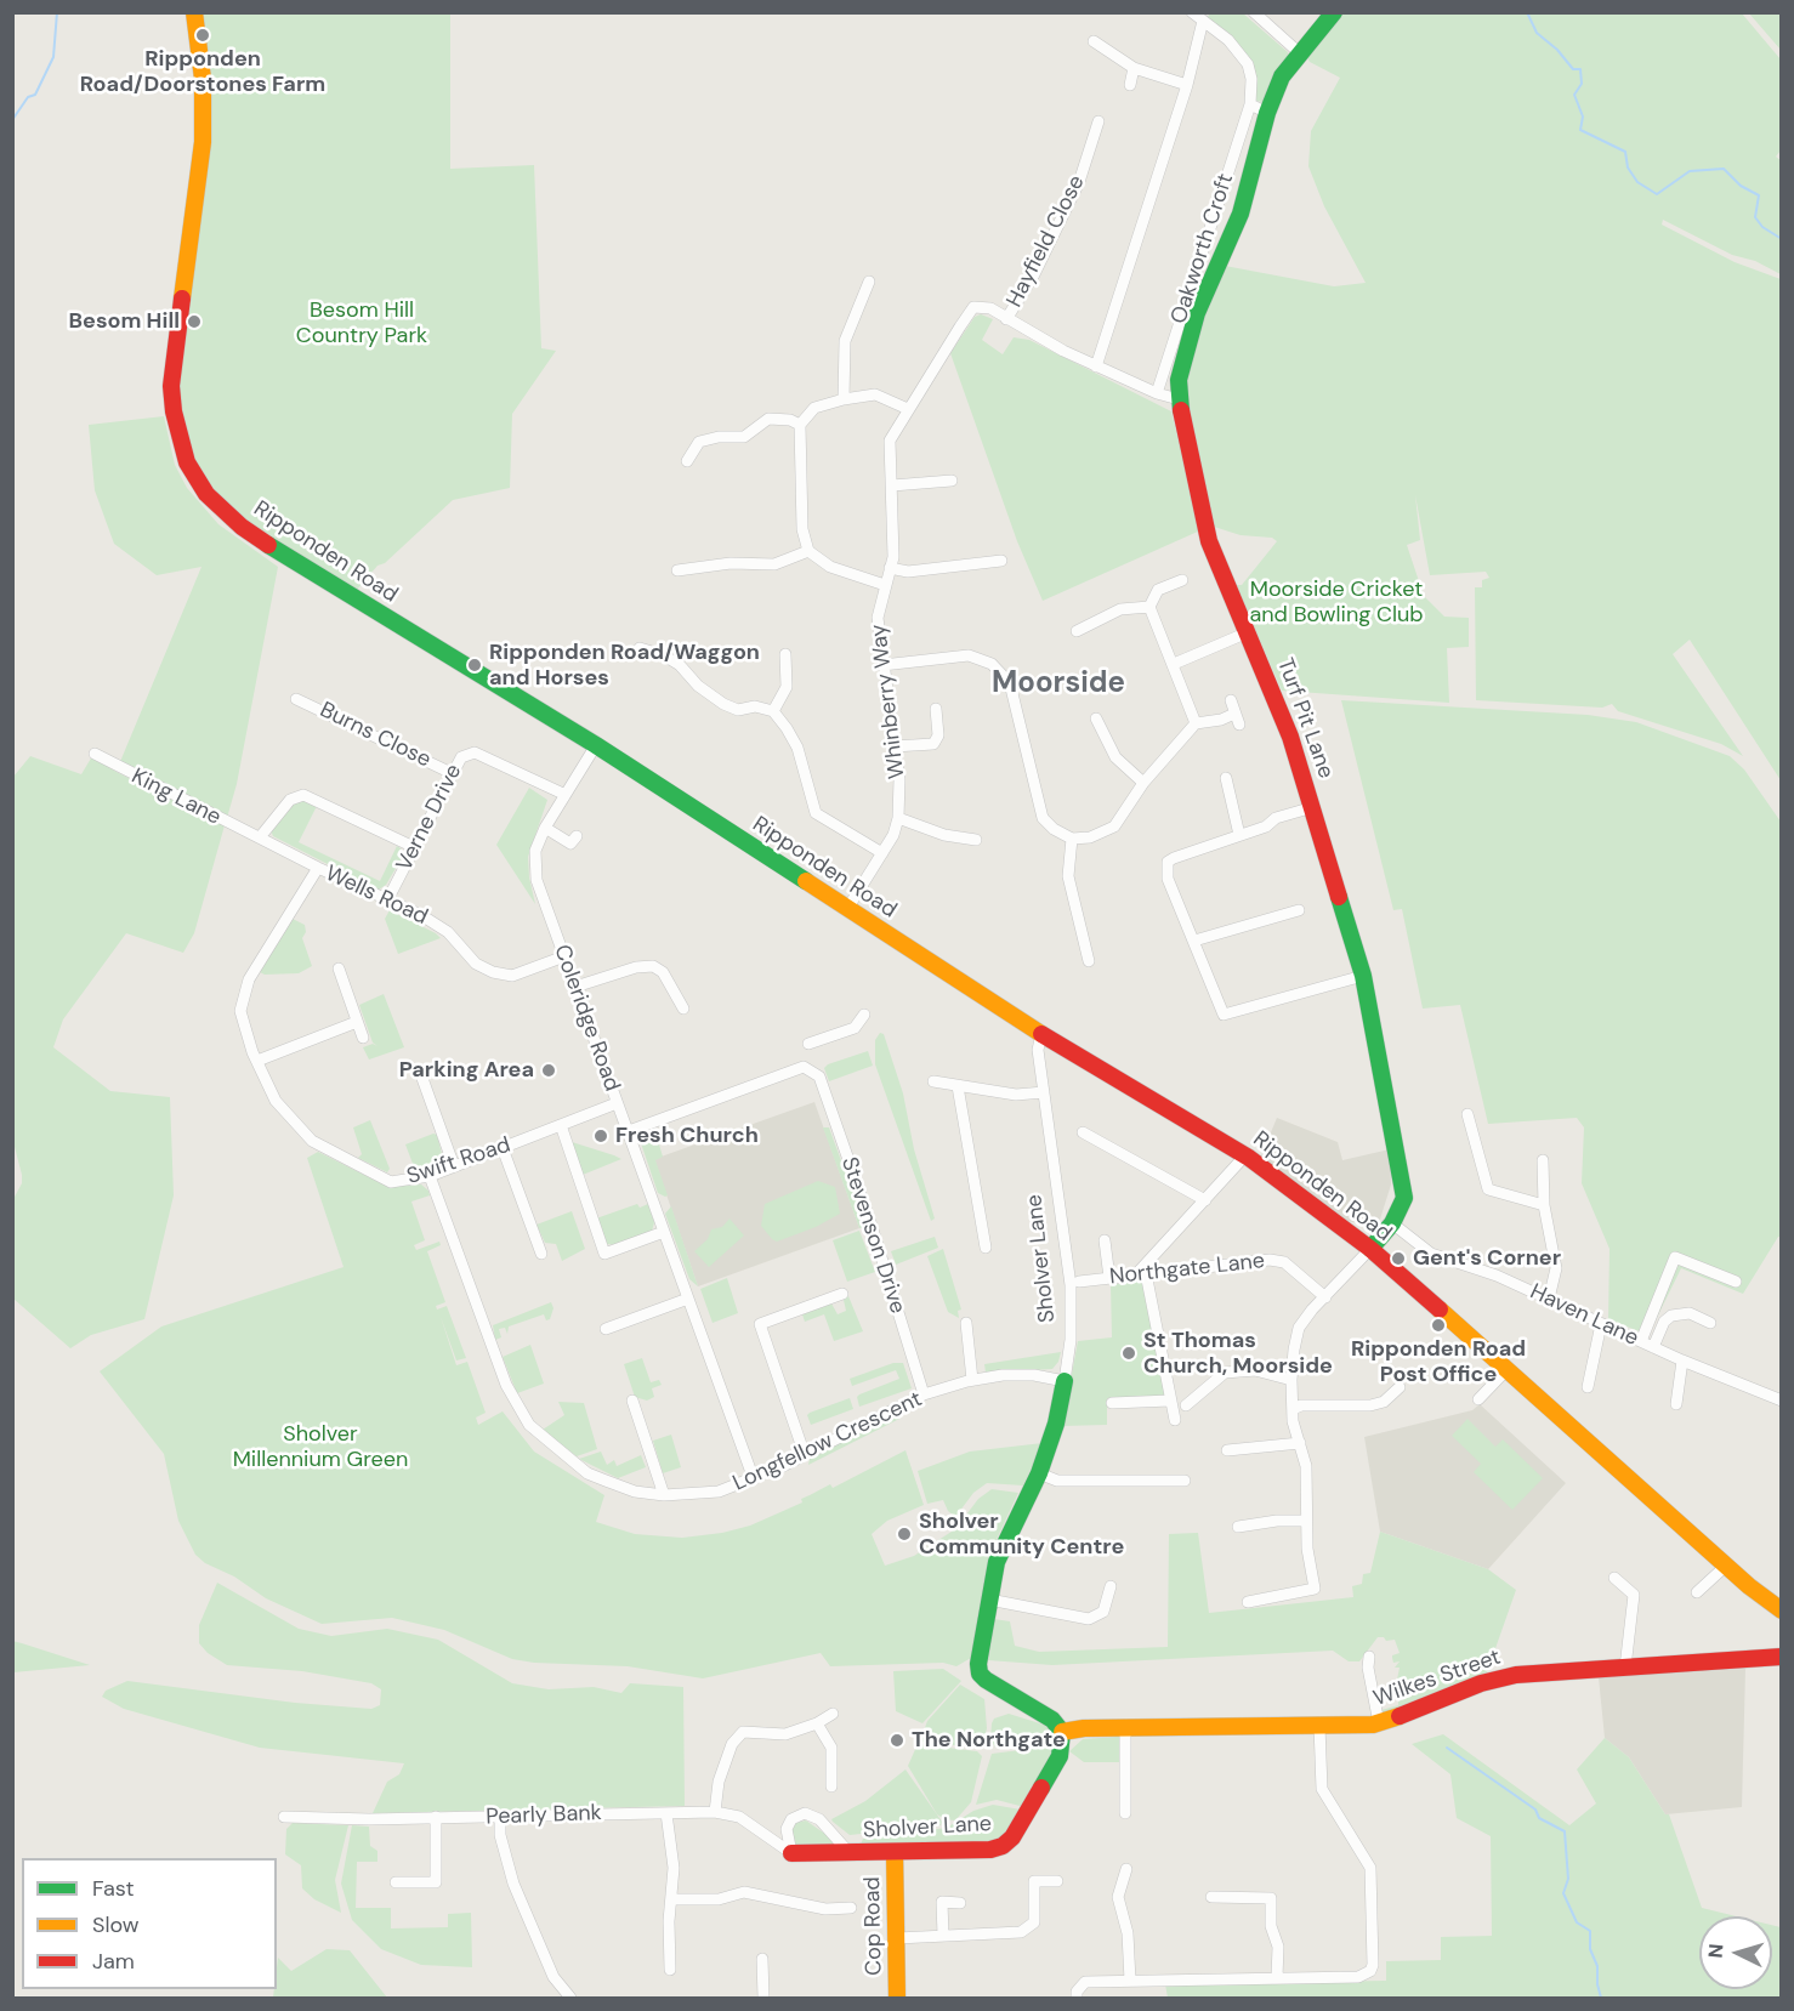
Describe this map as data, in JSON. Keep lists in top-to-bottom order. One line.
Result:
{"streets":{"street":["Hayfield Close","Oakworth Croft","Ripponden Road","Whinberry Way","Turf Pit Lane","Burns Close","King Lane","Verne Drive","Wells Road","Coleridge Road","Swift Road","Stevenson Drive","Sholver Lane","Northgate Lane","Haven Lane","Longfellow Crescent","Wilkes Street","Pearly Bank","Cop Road"]},"crossings":[["Hayfield Close","Whinberry Way"],["Ripponden Road","Whinberry Way"],["Ripponden Road","Turf Pit Lane"],["Ripponden Road","Coleridge Road"],["Ripponden Road","Sholver Lane"],["Turf Pit Lane","Haven Lane"],["Burns Close","Verne Drive"],["King Lane","Wells Road"],["Verne Drive","Wells Road"],["Verne Drive","Coleridge Road"],["Wells Road","Coleridge Road"],["Wells Road","Swift Road"],["Coleridge Road","Swift Road"],["Coleridge Road","Stevenson Drive"],["Coleridge Road","Longfellow Crescent"],["Swift Road","Longfellow Crescent"],["Stevenson Drive","Longfellow Crescent"],["Sholver Lane","Longfellow Crescent"],["Sholver Lane","Wilkes Street"],["Sholver Lane","Pearly Bank"],["Sholver Lane","Cop Road"]],"districts":["Moorside"],"parks":["Besom Hill Country Park","Moorside Cricket and Bowling Club","Sholver Millennium Green"],"places":["Ripponden Road/Doorstones Farm","Besom Hill","Ripponden Road/Waggon and Horses","Parking Area","Fresh Church","Gent's Corner","Ripponden Road Post Office","St Thomas Church, Moorside","Sholver Community Centre","The Northgate"],"legend":["Fast","Slow","Jam"],"north":"left"}
